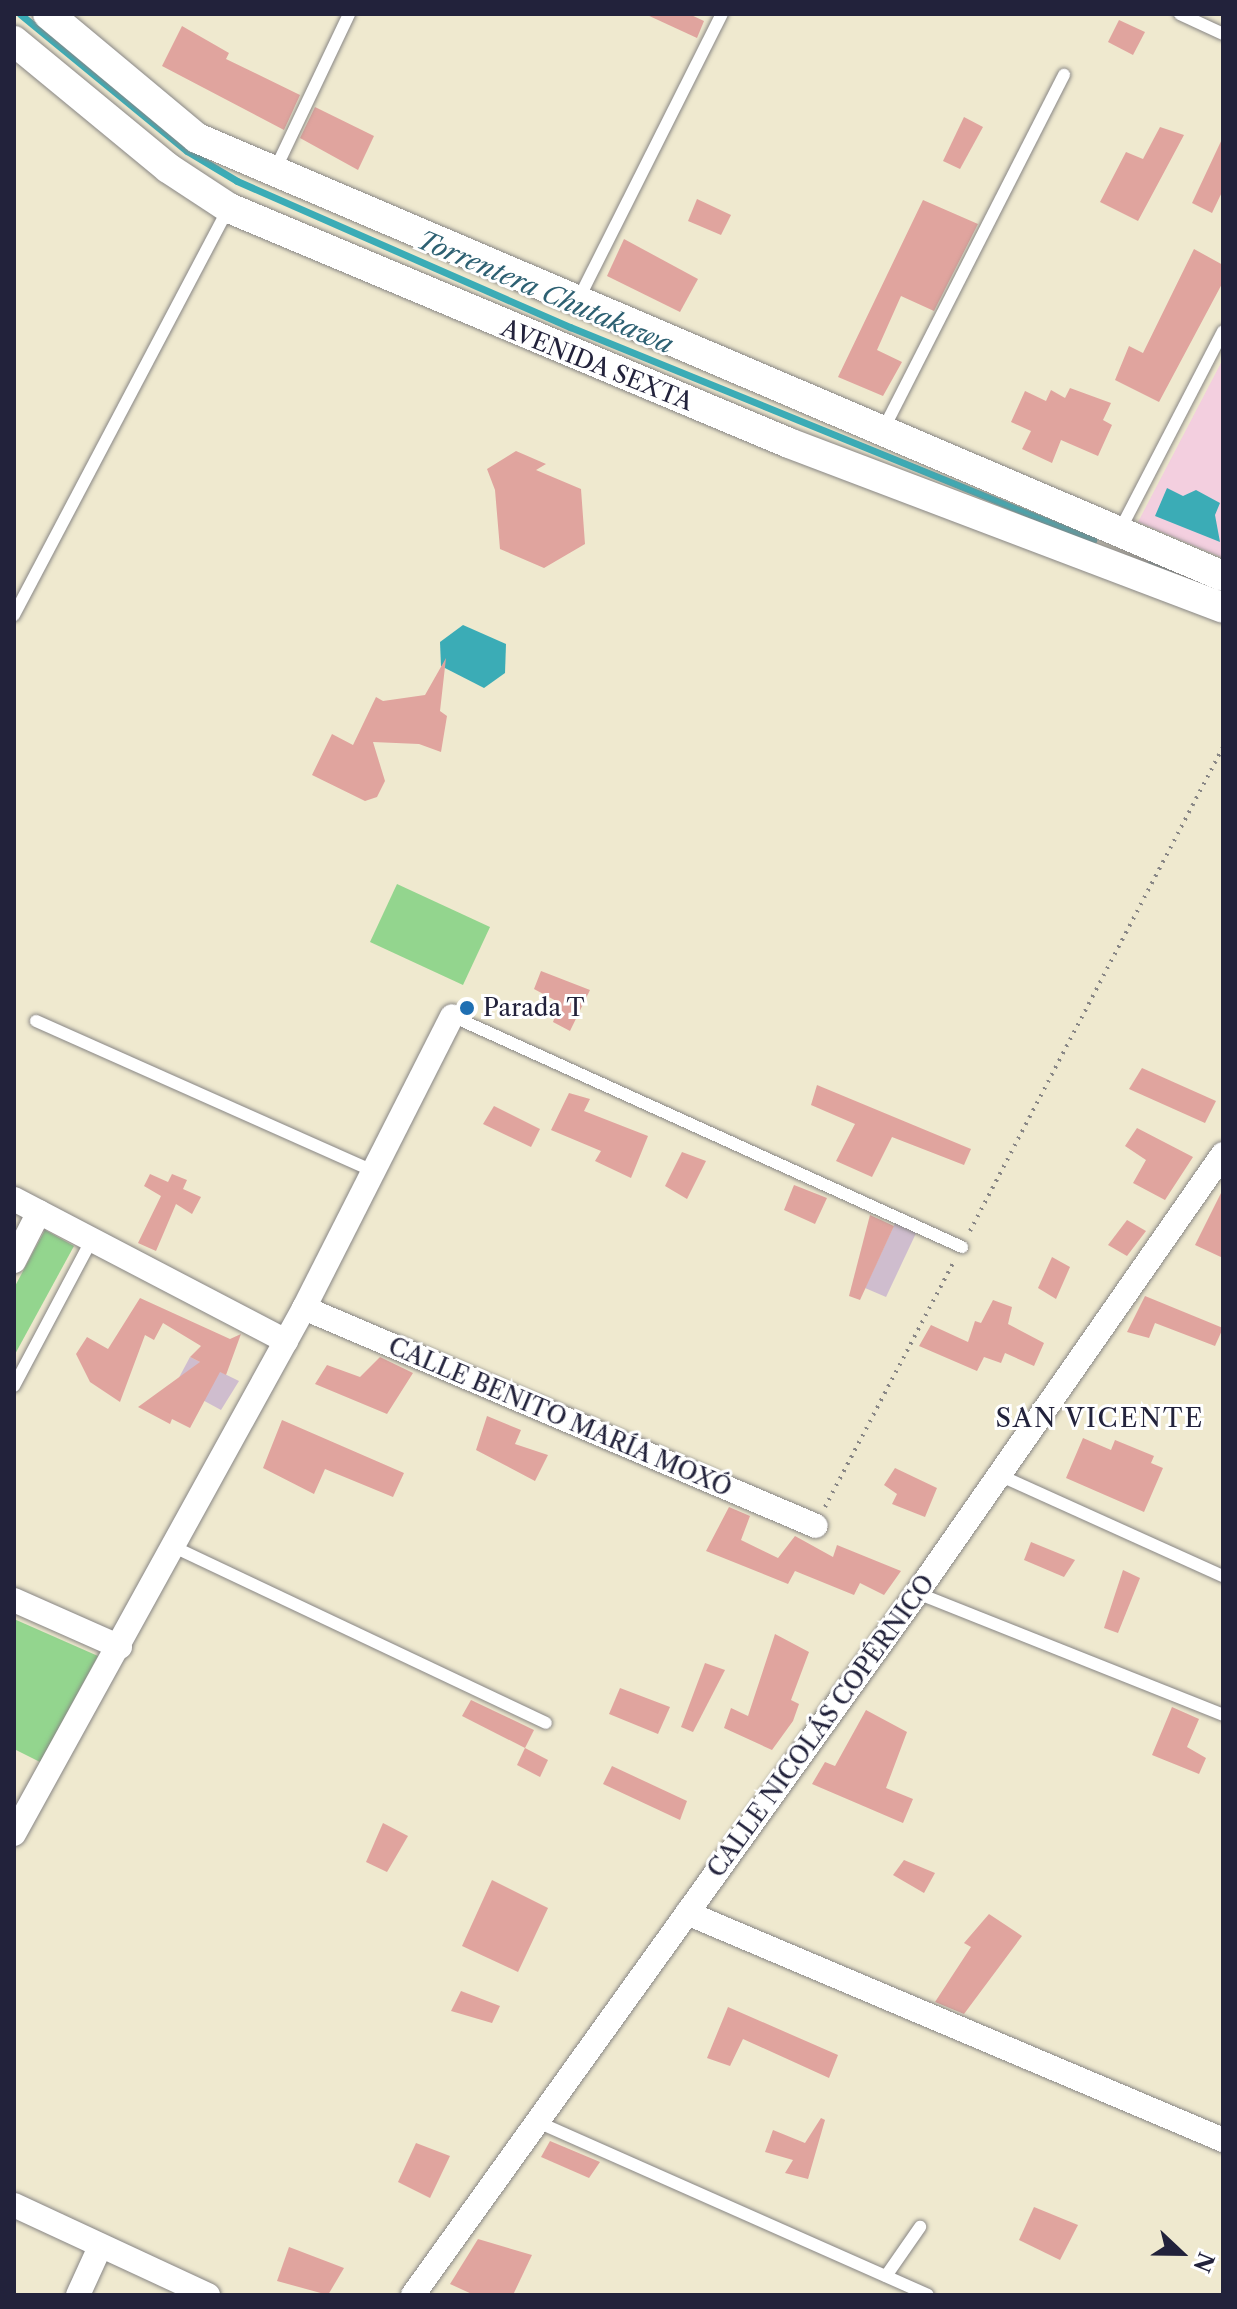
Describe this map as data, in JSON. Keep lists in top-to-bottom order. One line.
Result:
{"streets":{"street":["AVENIDA SEXTA","CALLE BENITO MARÍA MOXÓ","CALLE NICOLÁS COPÉRNICO"]},"districts":["SAN VICENTE"],"water":["Torrentera Chutakawa"],"places":["Parada T"],"north":"right"}
